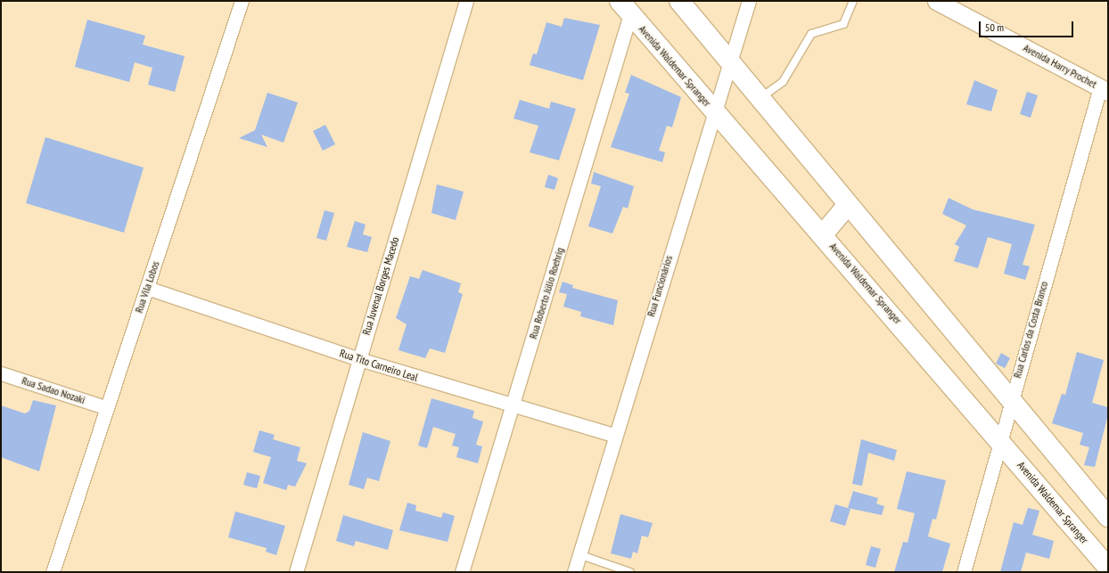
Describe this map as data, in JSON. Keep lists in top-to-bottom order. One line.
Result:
{"streets":{"main road":["Avenida Waldemar Spranger"],"street":["Avenida Harry Prochet","Rua Juvenal Borges Macedo","Rua Funcionários","Rua Vila Lobos","Rua Roberto Júlio Roehrig","Rua Carlos da Costa Branco","Rua Tito Carneiro Leal","Rua Sadao Nozaki"]},"crossings":[["Avenida Waldemar Spranger","Rua Funcionários"],["Avenida Waldemar Spranger","Rua Roberto Júlio Roehrig"],["Avenida Waldemar Spranger","Rua Carlos da Costa Branco"],["Avenida Harry Prochet","Rua Carlos da Costa Branco"],["Rua Juvenal Borges Macedo","Rua Tito Carneiro Leal"],["Rua Funcionários","Rua Tito Carneiro Leal"],["Rua Vila Lobos","Rua Tito Carneiro Leal"],["Rua Vila Lobos","Rua Sadao Nozaki"],["Rua Roberto Júlio Roehrig","Rua Tito Carneiro Leal"]],"scale_bar":"50 m"}
